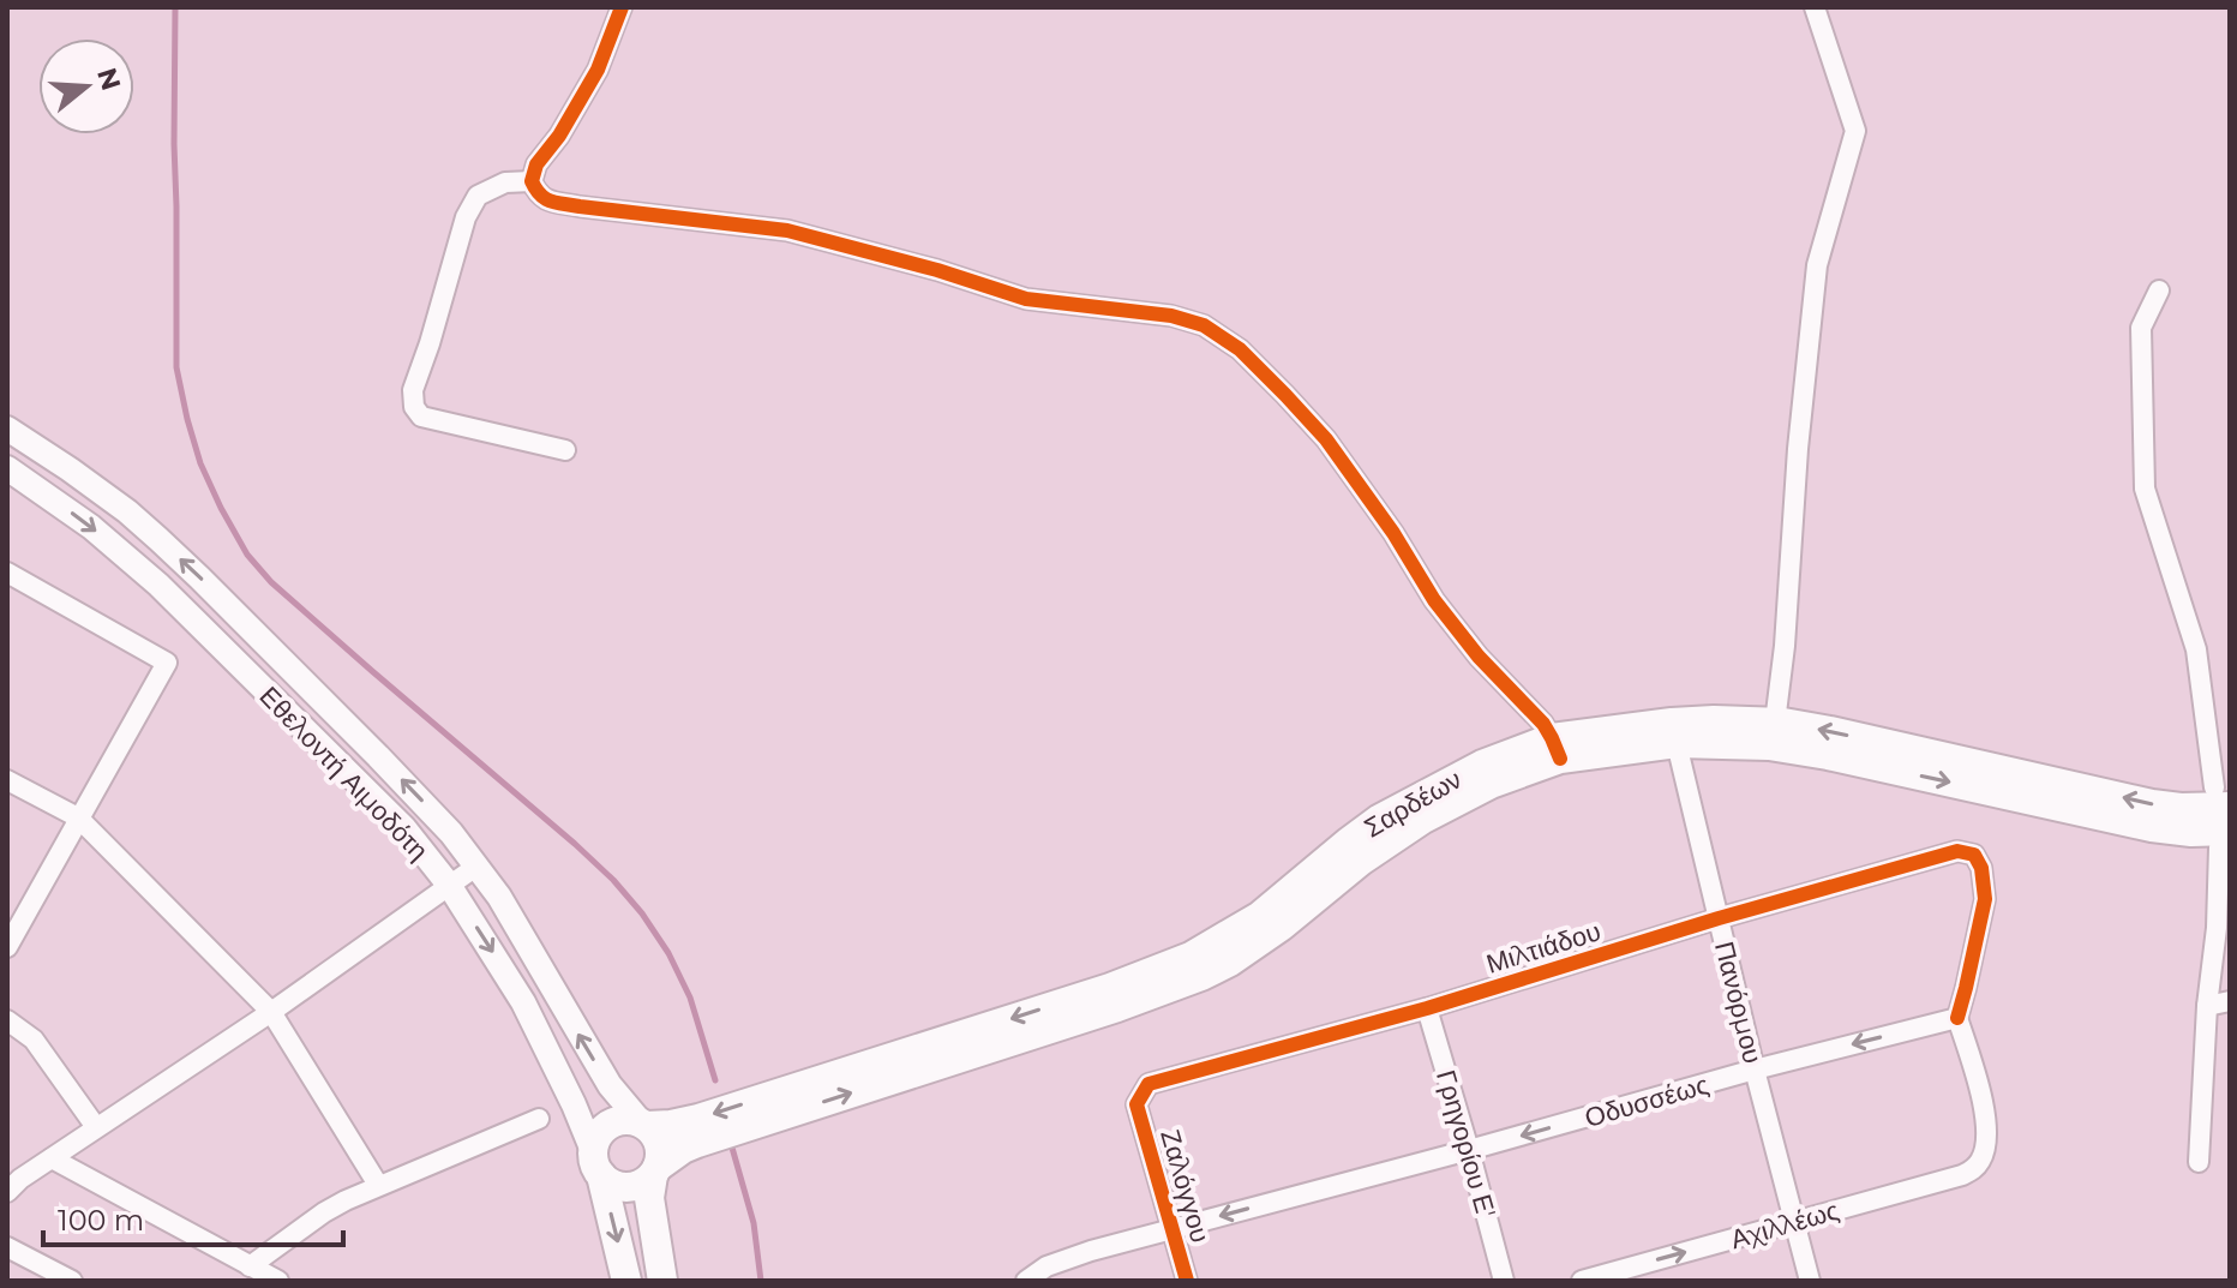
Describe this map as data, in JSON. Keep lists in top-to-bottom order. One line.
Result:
{"streets":{"main road":["Εθελοντή Αιμοδότη","Σαρδέων"],"street":["Μιλτιάδου","Πανόρμου","Οδυσσέως","Γρηγορίου Ε'","Ζαλόγγου","Αχιλλέως"]},"crossings":[["Εθελοντή Αιμοδότη","Σαρδέων"],["Σαρδέων","Πανόρμου"],["Μιλτιάδου","Πανόρμου"],["Μιλτιάδου","Οδυσσέως"],["Μιλτιάδου","Γρηγορίου Ε'"],["Μιλτιάδου","Ζαλόγγου"],["Μιλτιάδου","Αχιλλέως"],["Πανόρμου","Οδυσσέως"],["Πανόρμου","Αχιλλέως"],["Οδυσσέως","Γρηγορίου Ε'"],["Οδυσσέως","Ζαλόγγου"],["Οδυσσέως","Αχιλλέως"]],"one_way":["Οδυσσέως","Αχιλλέως"],"scale_bar":"100 m","north":"right"}
